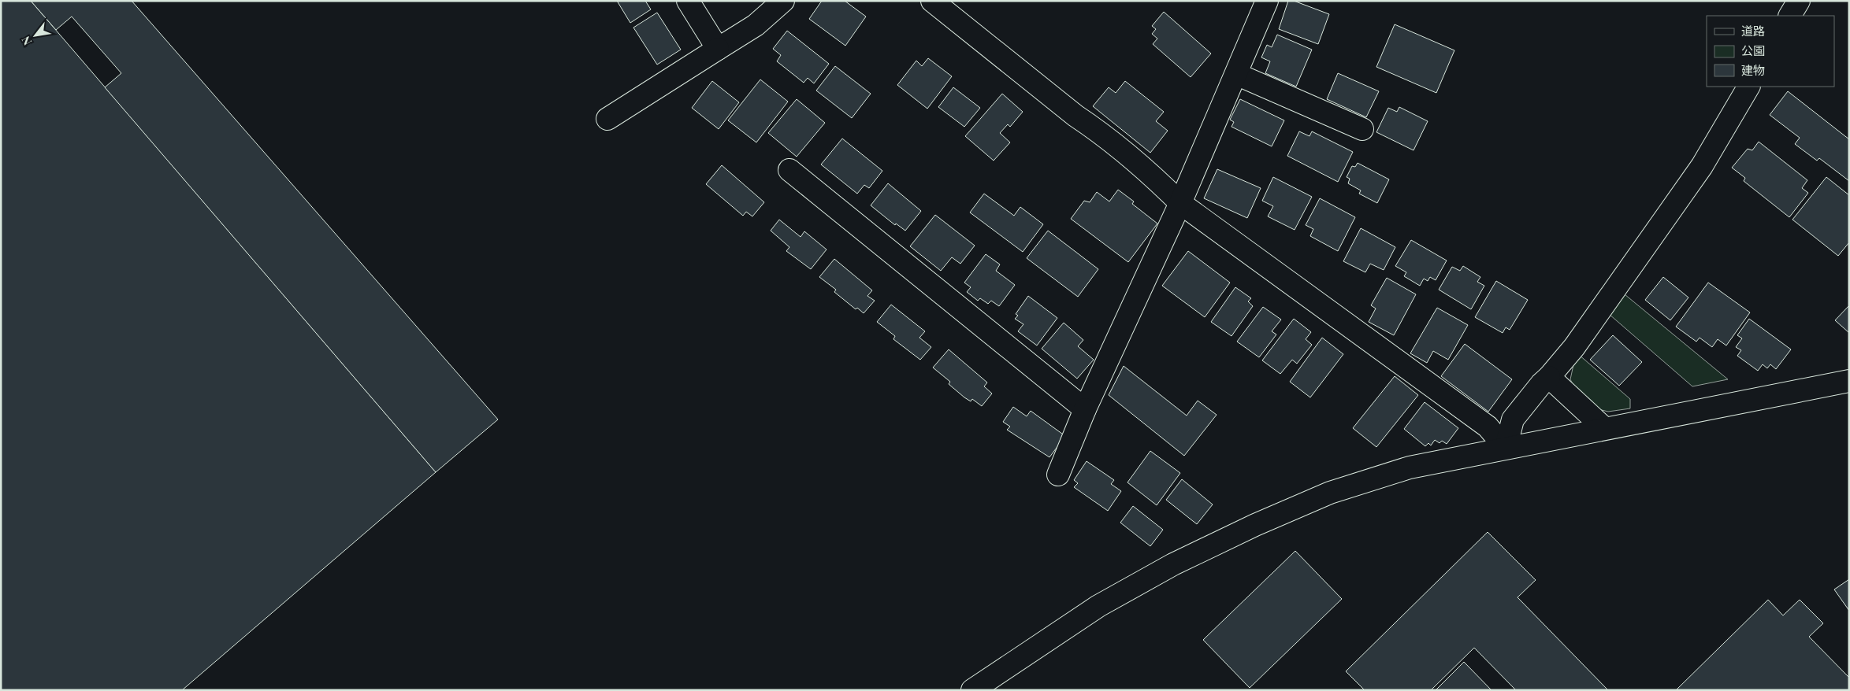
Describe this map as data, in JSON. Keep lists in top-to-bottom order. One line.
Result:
{"legend":["道路","公園","建物"],"north":"bottom left"}
